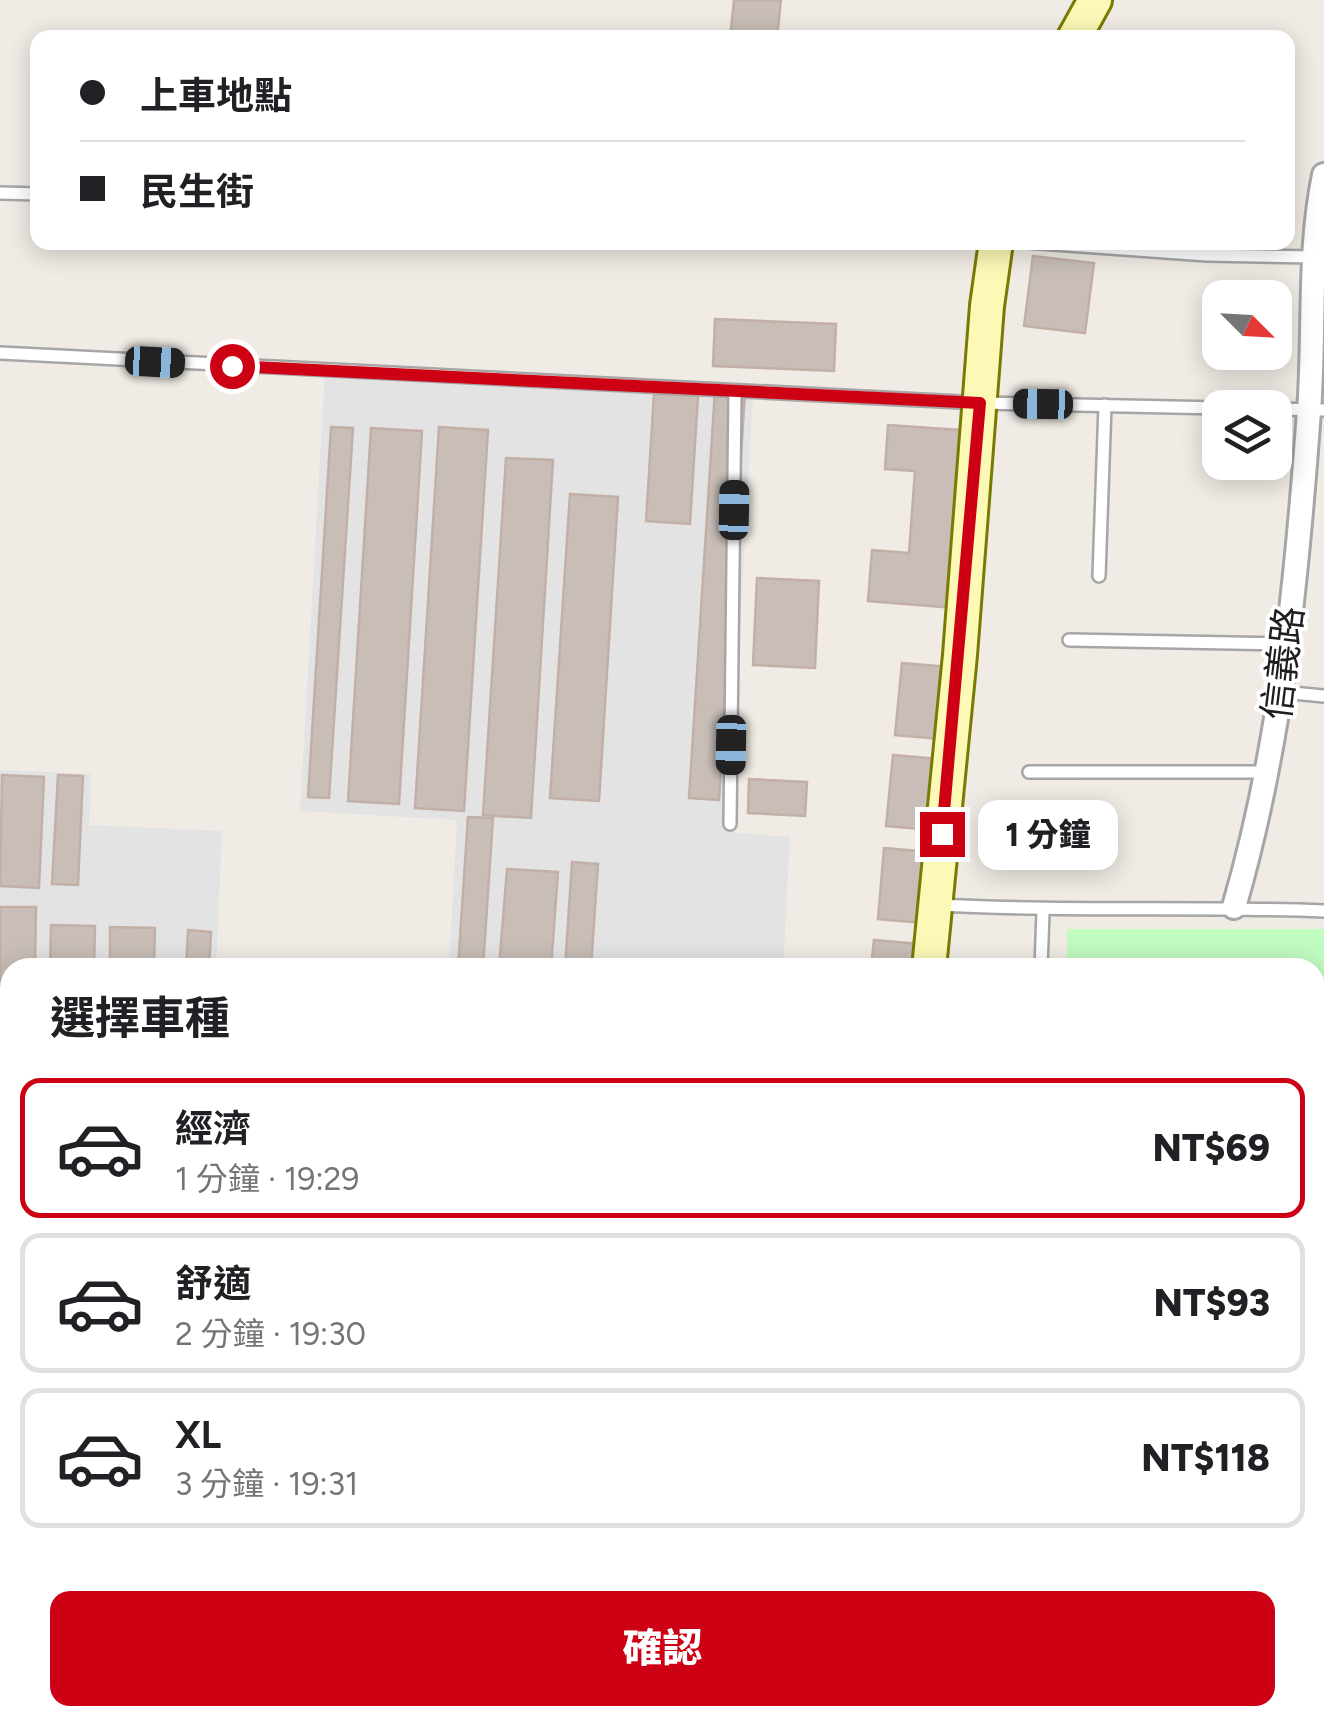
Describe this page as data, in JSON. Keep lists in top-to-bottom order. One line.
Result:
{"streets":{"street":["信義路"]},"north":"bottom right","page":{"banner":["上車地點","民生街"],"bubble":"1 分鐘","heading":"選擇車種","list":[{"name":"經濟","note":"1 分鐘 · 19:29","value":"NT$69"},{"name":"舒適","note":"2 分鐘 · 19:30","value":"NT$93"},{"name":"XL","note":"3 分鐘 · 19:31","value":"NT$118"}],"buttons":"確認"}}
